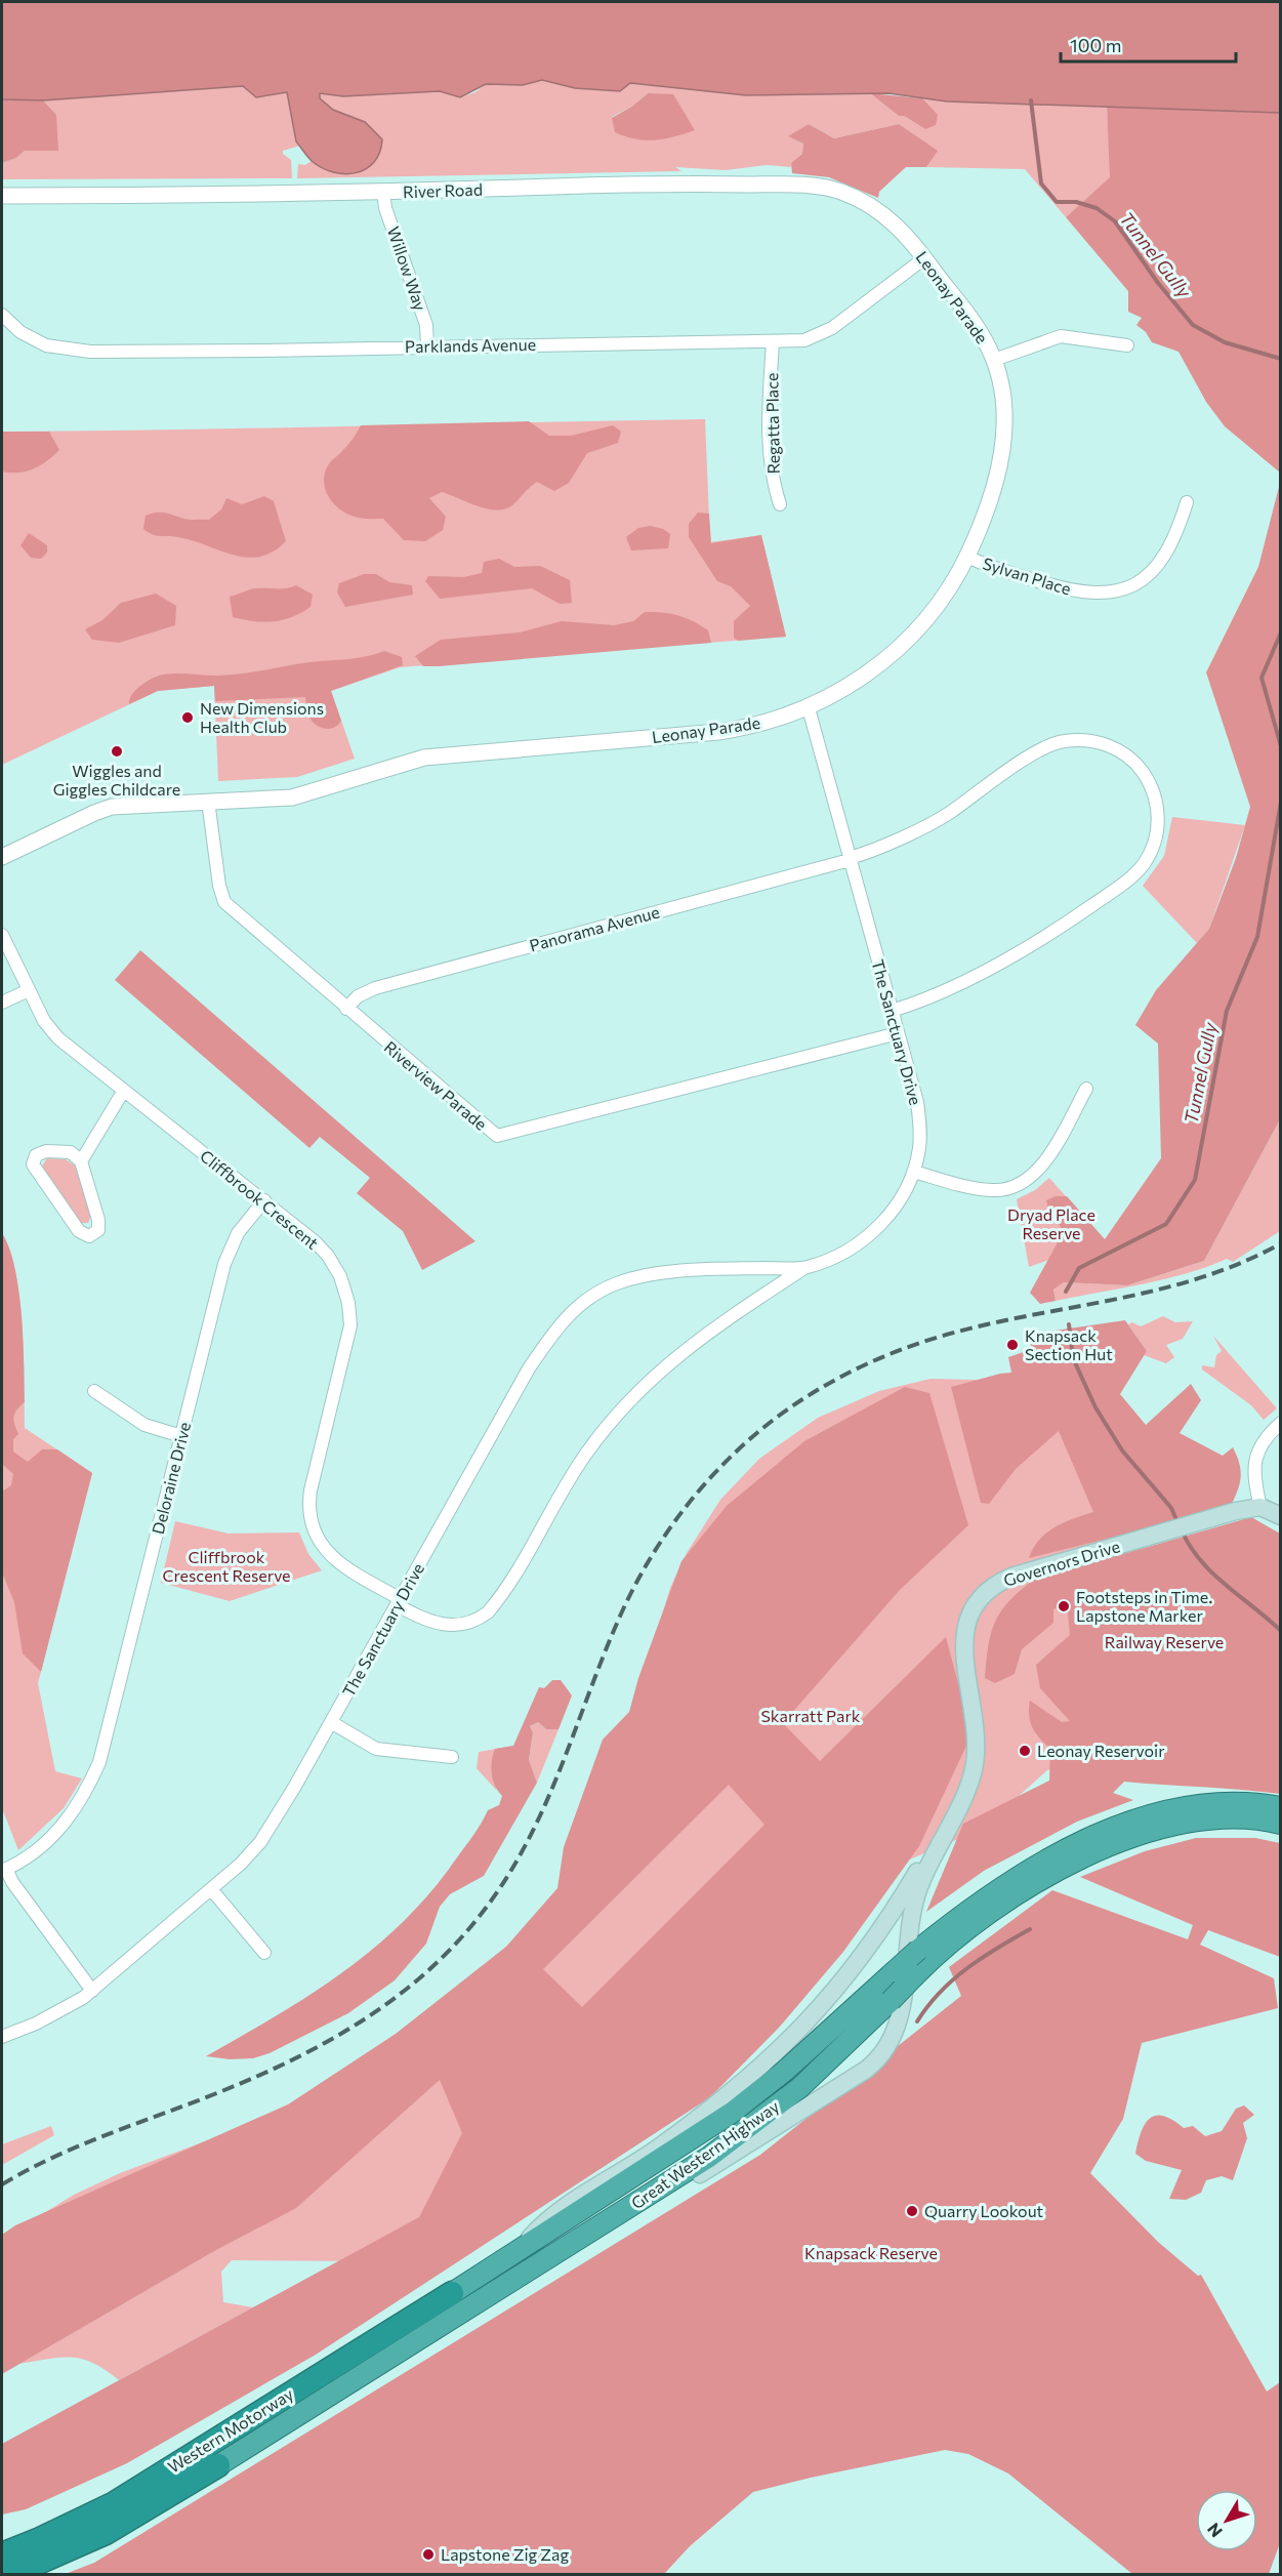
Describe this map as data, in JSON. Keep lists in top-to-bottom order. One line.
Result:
{"streets":{"highway":["Great Western Highway","Western Motorway"],"main road":["Governors Drive"],"street":["River Road","Willow Way","Leonay Parade","Parklands Avenue","Regatta Place","Sylvan Place","Panorama Avenue","The Sanctuary Drive","Riverview Parade","Cliffbrook Crescent","Deloraine Drive"]},"crossings":[["River Road","Willow Way"],["River Road","Leonay Parade"],["Willow Way","Parklands Avenue"],["Leonay Parade","Parklands Avenue"],["Leonay Parade","Sylvan Place"],["Leonay Parade","The Sanctuary Drive"],["Leonay Parade","Riverview Parade"],["Parklands Avenue","Regatta Place"],["Panorama Avenue","The Sanctuary Drive"],["Panorama Avenue","Riverview Parade"],["The Sanctuary Drive","Riverview Parade"],["The Sanctuary Drive","Cliffbrook Crescent"],["Cliffbrook Crescent","Deloraine Drive"],["Great Western Highway","Western Motorway"]],"water":["Tunnel Gully"],"parks":["Dryad Place Reserve","Cliffbrook Crescent Reserve","Railway Reserve","Skarratt Park","Knapsack Reserve"],"places":["New Dimensions Health Club","Wiggles and Giggles Childcare","Knapsack Section Hut","Footsteps in Time. Lapstone Marker","Leonay Reservoir","Quarry Lookout","Lapstone Zig Zag"],"scale_bar":"100 m","north":"bottom left"}
